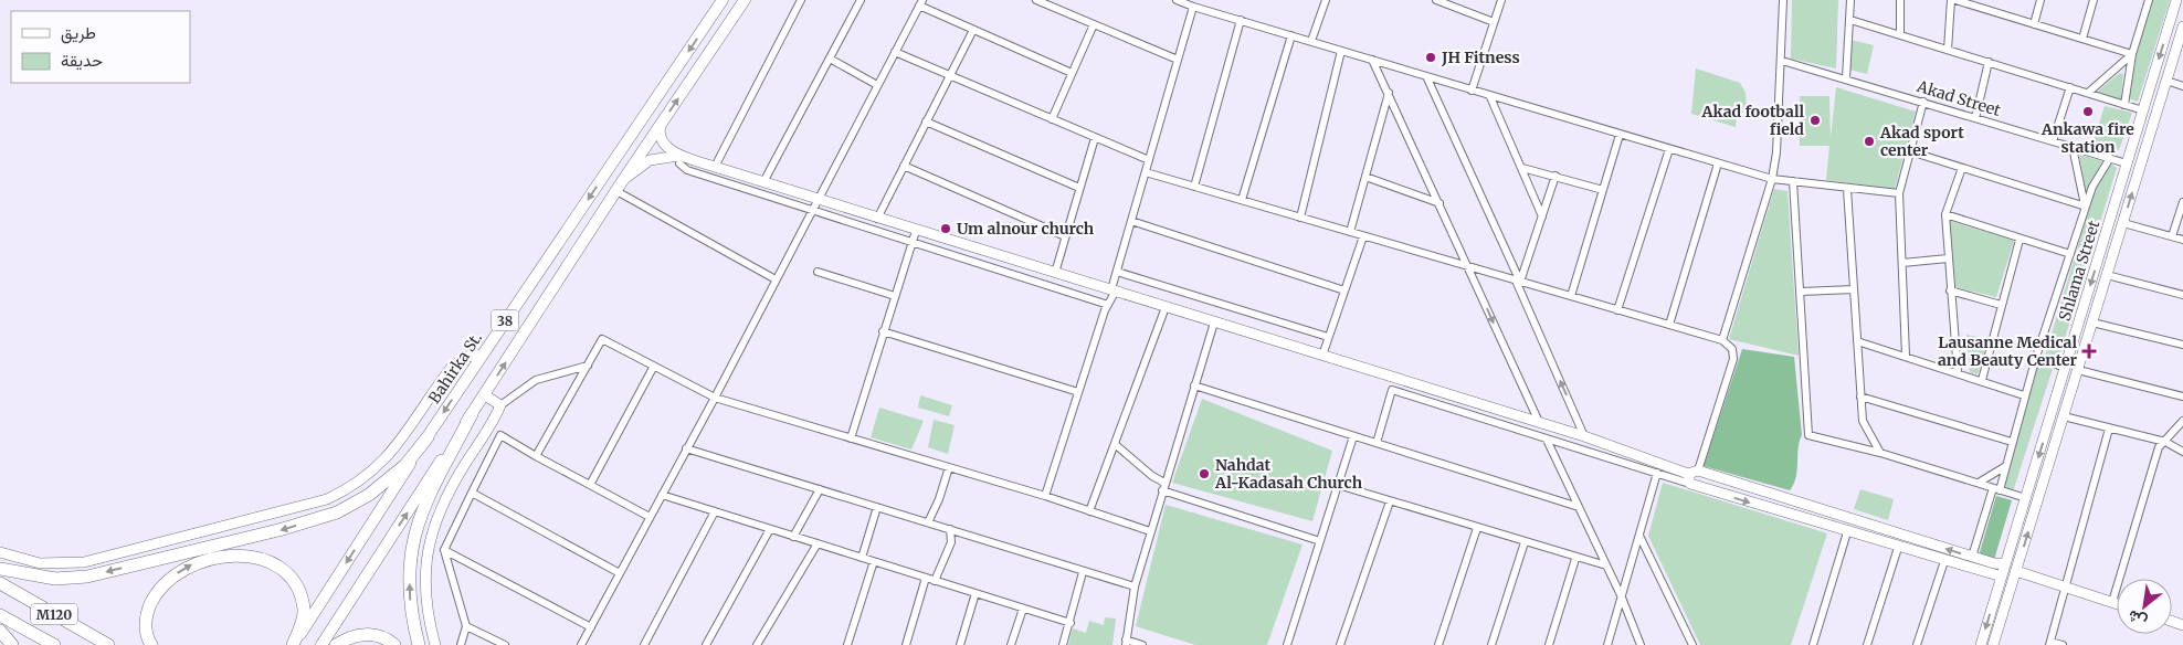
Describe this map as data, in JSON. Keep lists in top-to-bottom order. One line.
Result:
{"streets":{"highway":["M120"],"main road":["Shlama Street","38","Bahirka St."],"street":["Akad Street"]},"crossings":[["Akad Street","Shlama Street"]],"places":{"other":["JH Fitness","Ankawa fire station","Akad football field","Akad sport center","Um alnour church","Nahdat Al-Kadasah Church"],"health":["Lausanne Medical and Beauty Center"]},"legend":["طريق","حديقة"],"north":"bottom left"}
